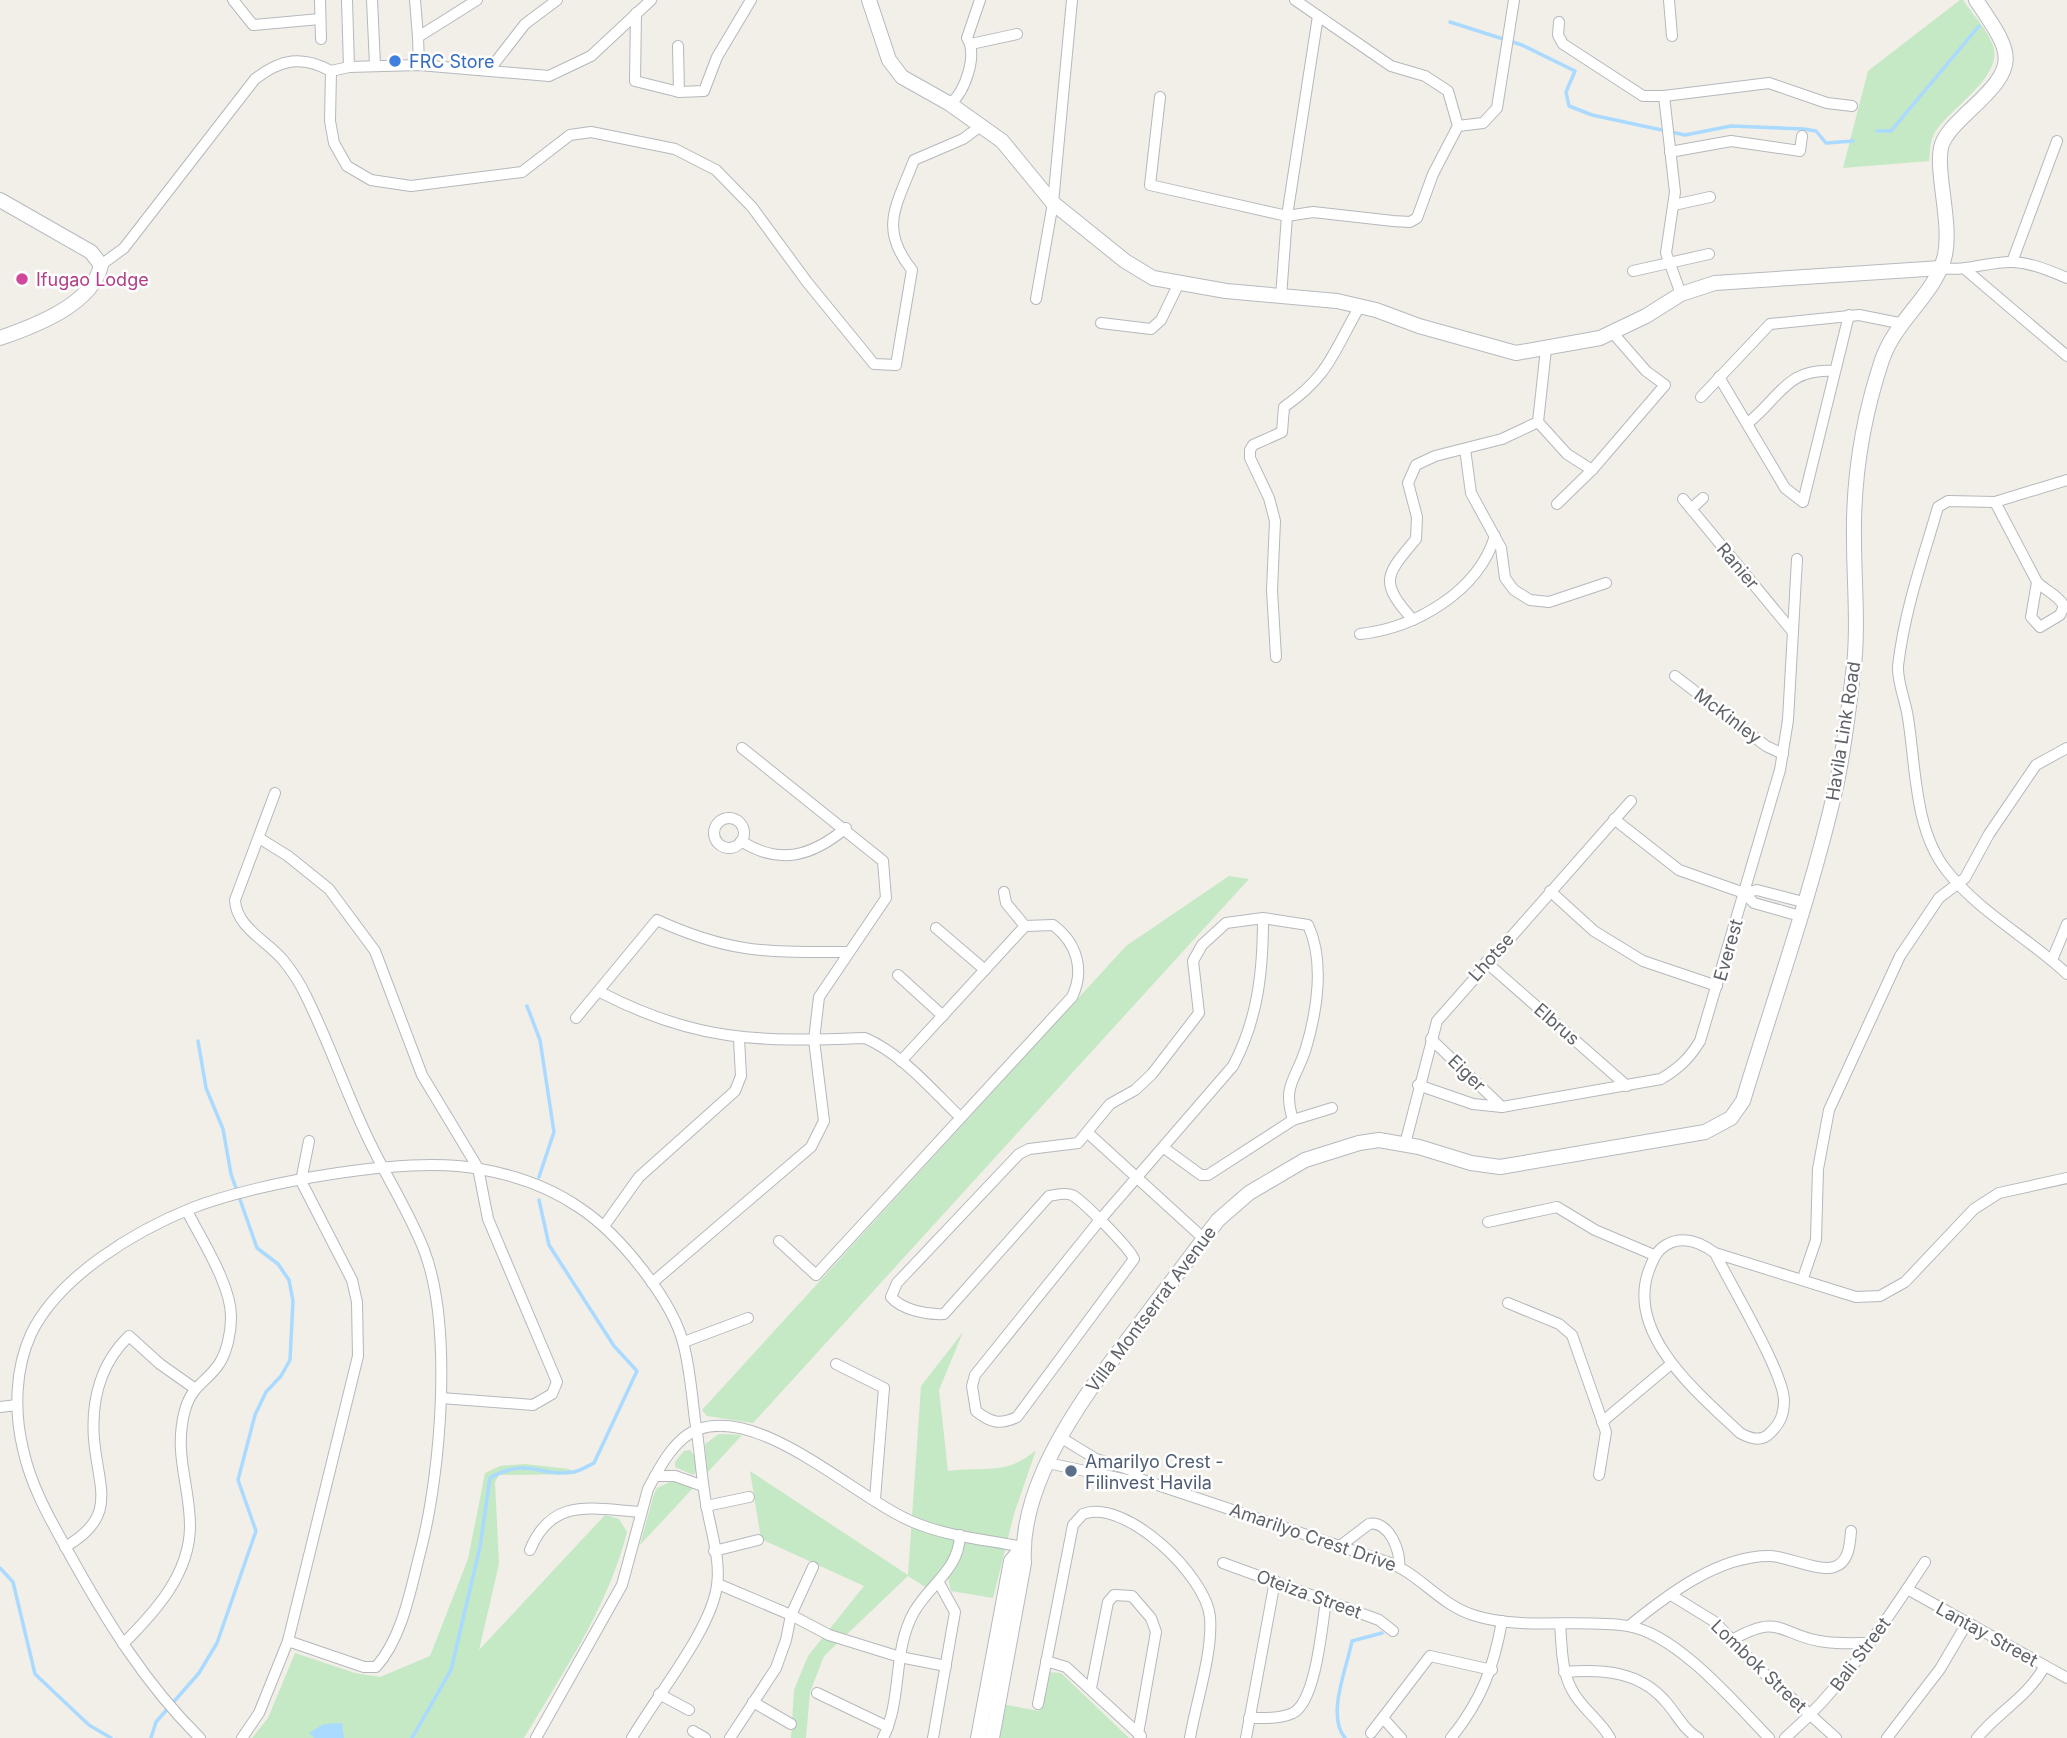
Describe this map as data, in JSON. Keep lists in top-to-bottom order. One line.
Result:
{"streets":{"street":["Ranier","McKinley","Havila Link Road","Everest","Lhotse","Elbrus","Eiger","Villa Montserrat Avenue","Amarilyo Crest Drive","Oteiza Street","Lantay Street","Bali Street","Lombok Street"]},"crossings":[["Ranier","Everest"],["McKinley","Everest"],["Havila Link Road","Lhotse"],["Havila Link Road","Villa Montserrat Avenue"],["Everest","Lhotse"],["Everest","Elbrus"],["Everest","Eiger"],["Lhotse","Elbrus"],["Lhotse","Eiger"],["Villa Montserrat Avenue","Amarilyo Crest Drive"],["Lantay Street","Bali Street"],["Bali Street","Lombok Street"]],"places":["FRC Store","Ifugao Lodge","Amarilyo Crest - Filinvest Havila"]}
